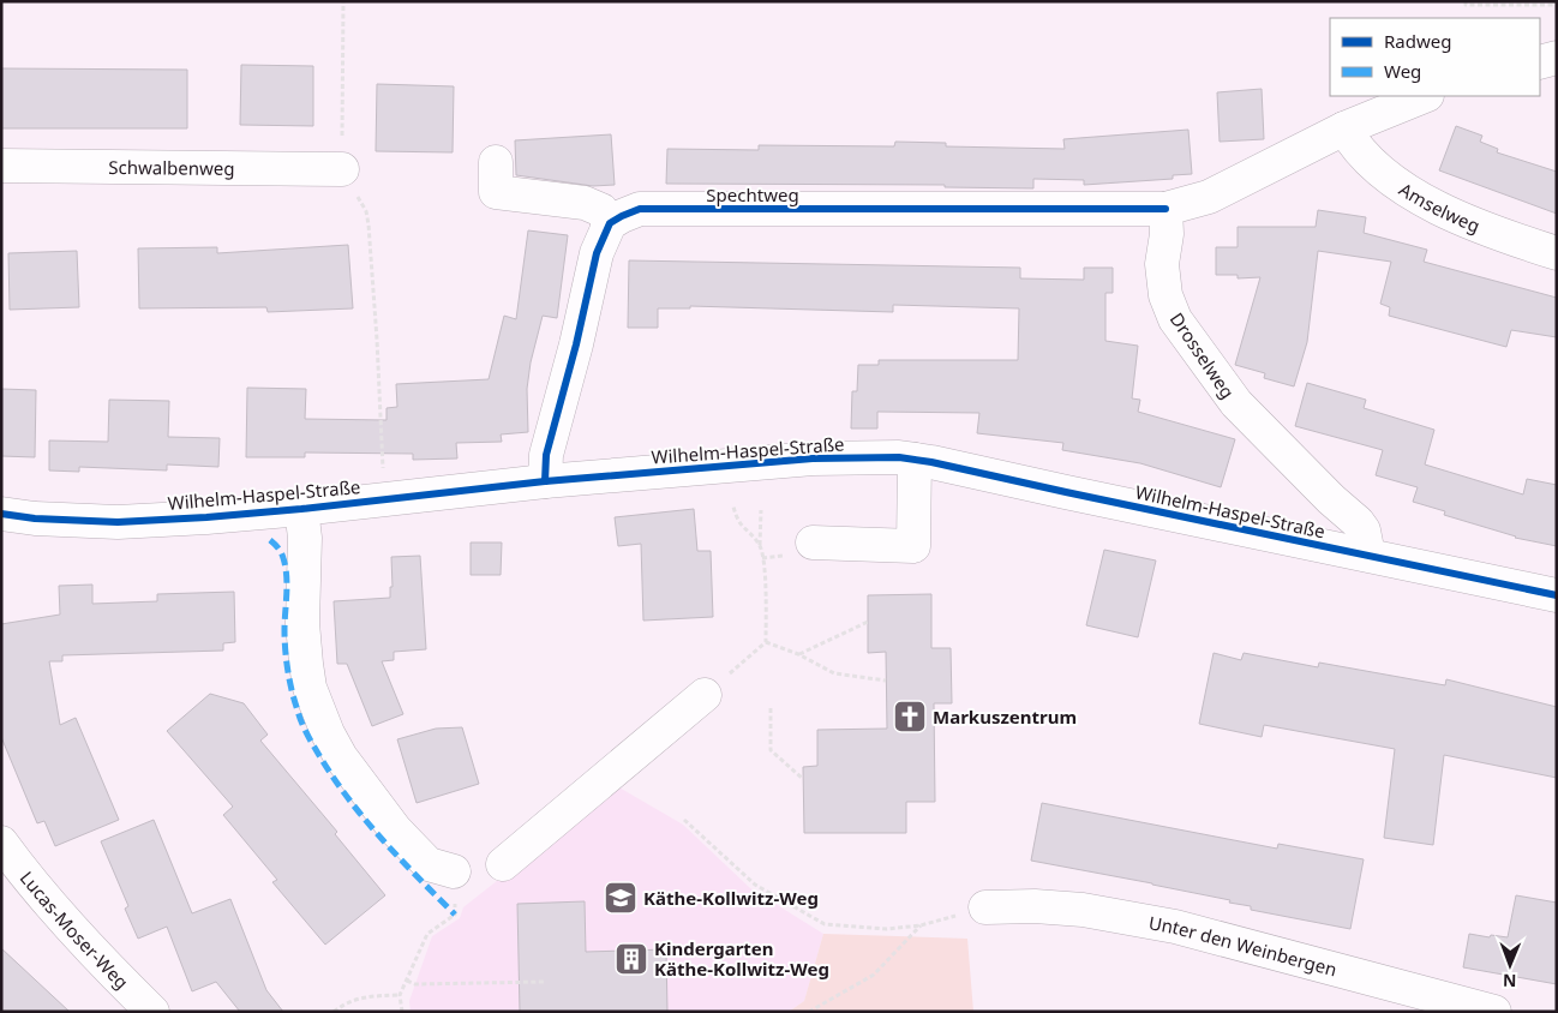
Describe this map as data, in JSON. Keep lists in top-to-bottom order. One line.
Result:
{"streets":{"street":["Schwalbenweg","Spechtweg","Amselweg","Drosselweg","Wilhelm-Haspel-Straße","Lucas-Moser-Weg","Unter den Weinbergen"]},"crossings":[["Spechtweg","Drosselweg"],["Drosselweg","Wilhelm-Haspel-Straße"]],"places":{"church":["Markuszentrum"],"school or university":["Käthe-Kollwitz-Weg"],"building":["Kindergarten Käthe-Kollwitz-Weg"]},"legend":["Radweg","Weg"],"north":"bottom"}
